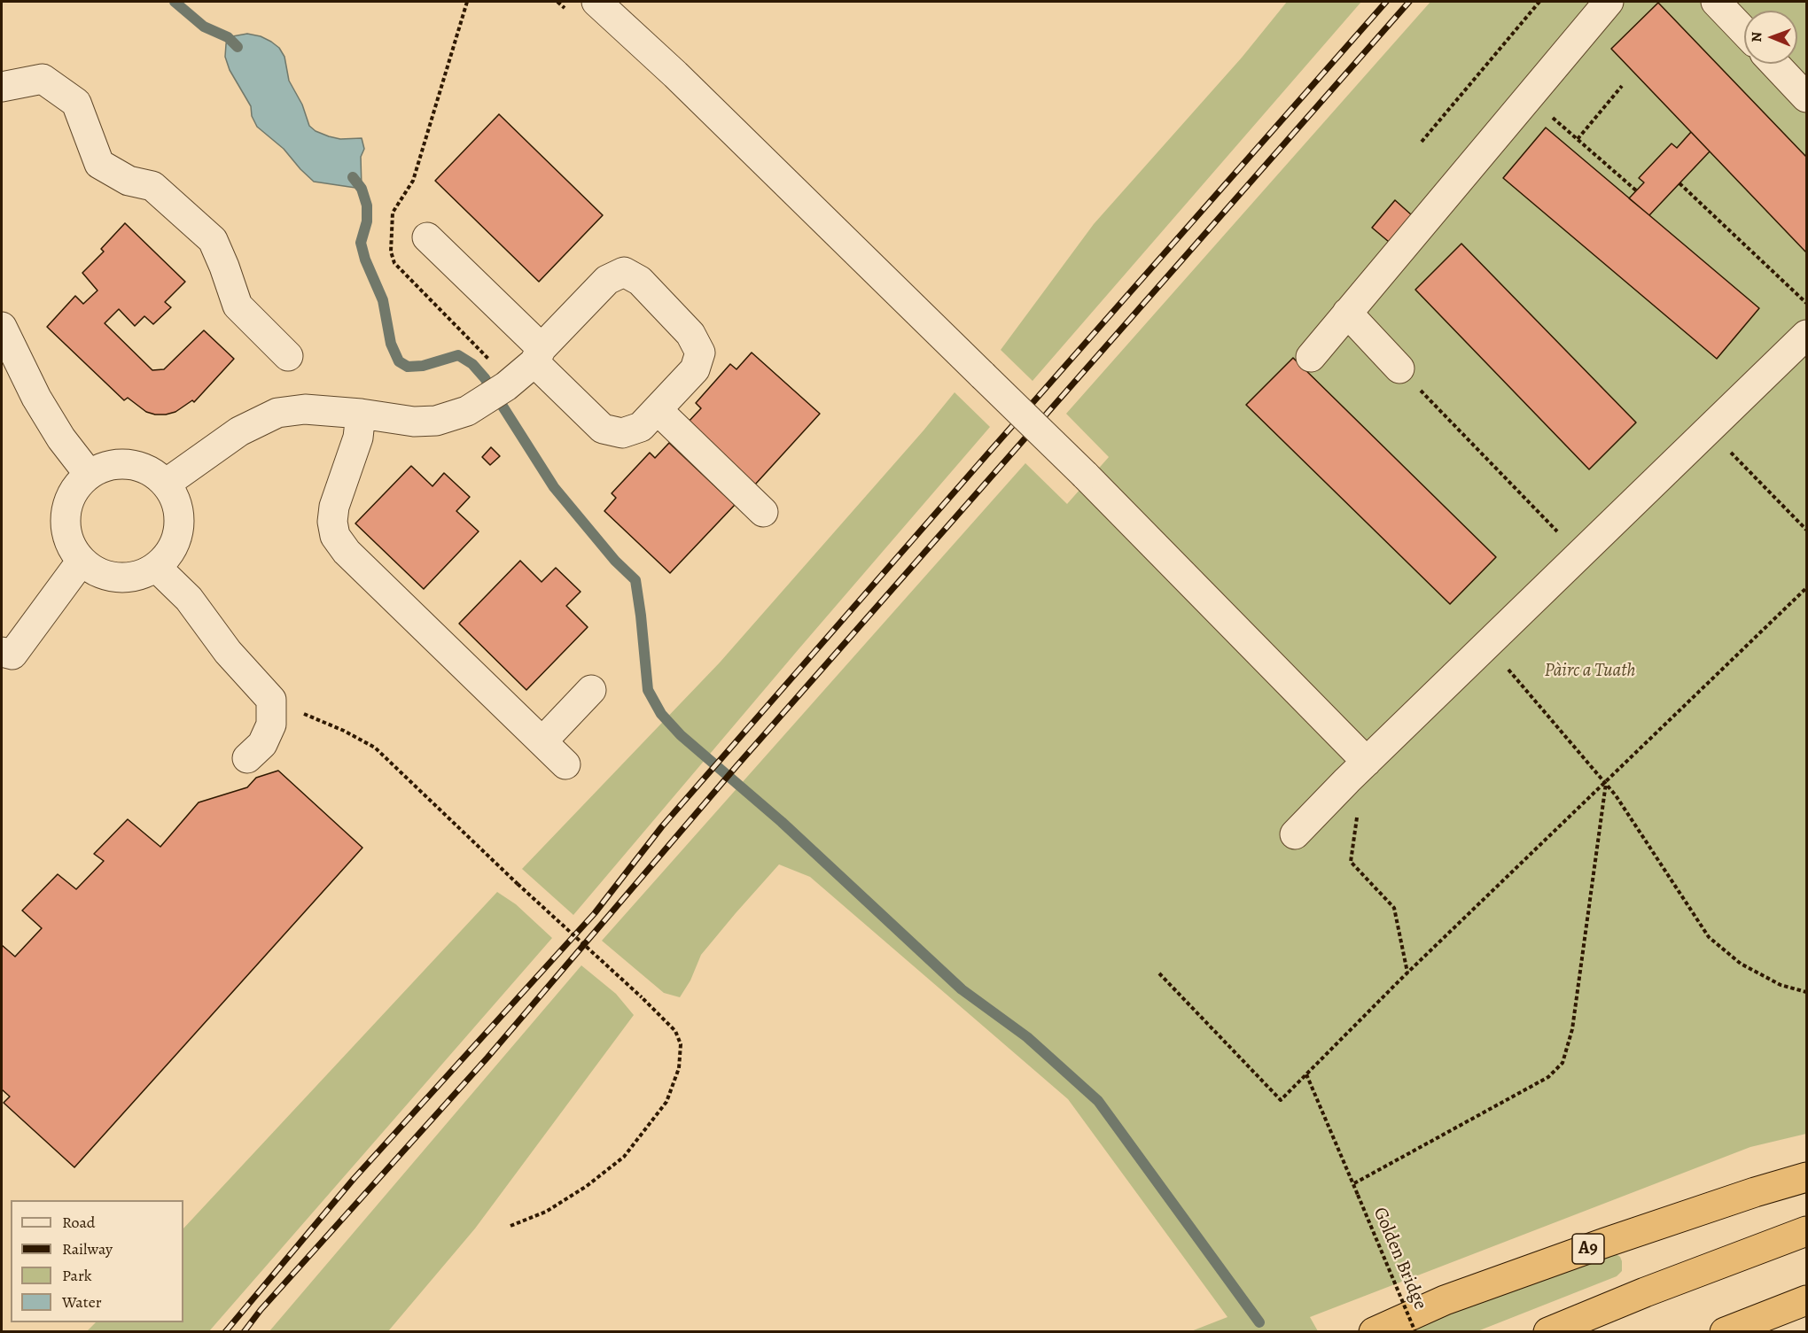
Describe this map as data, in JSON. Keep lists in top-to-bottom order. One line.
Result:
{"streets":{"highway":["A9"],"path":["Golden Bridge"]},"parks":["Pàirc a Tuath"],"legend":["Road","Railway","Park","Water"],"north":"left"}
